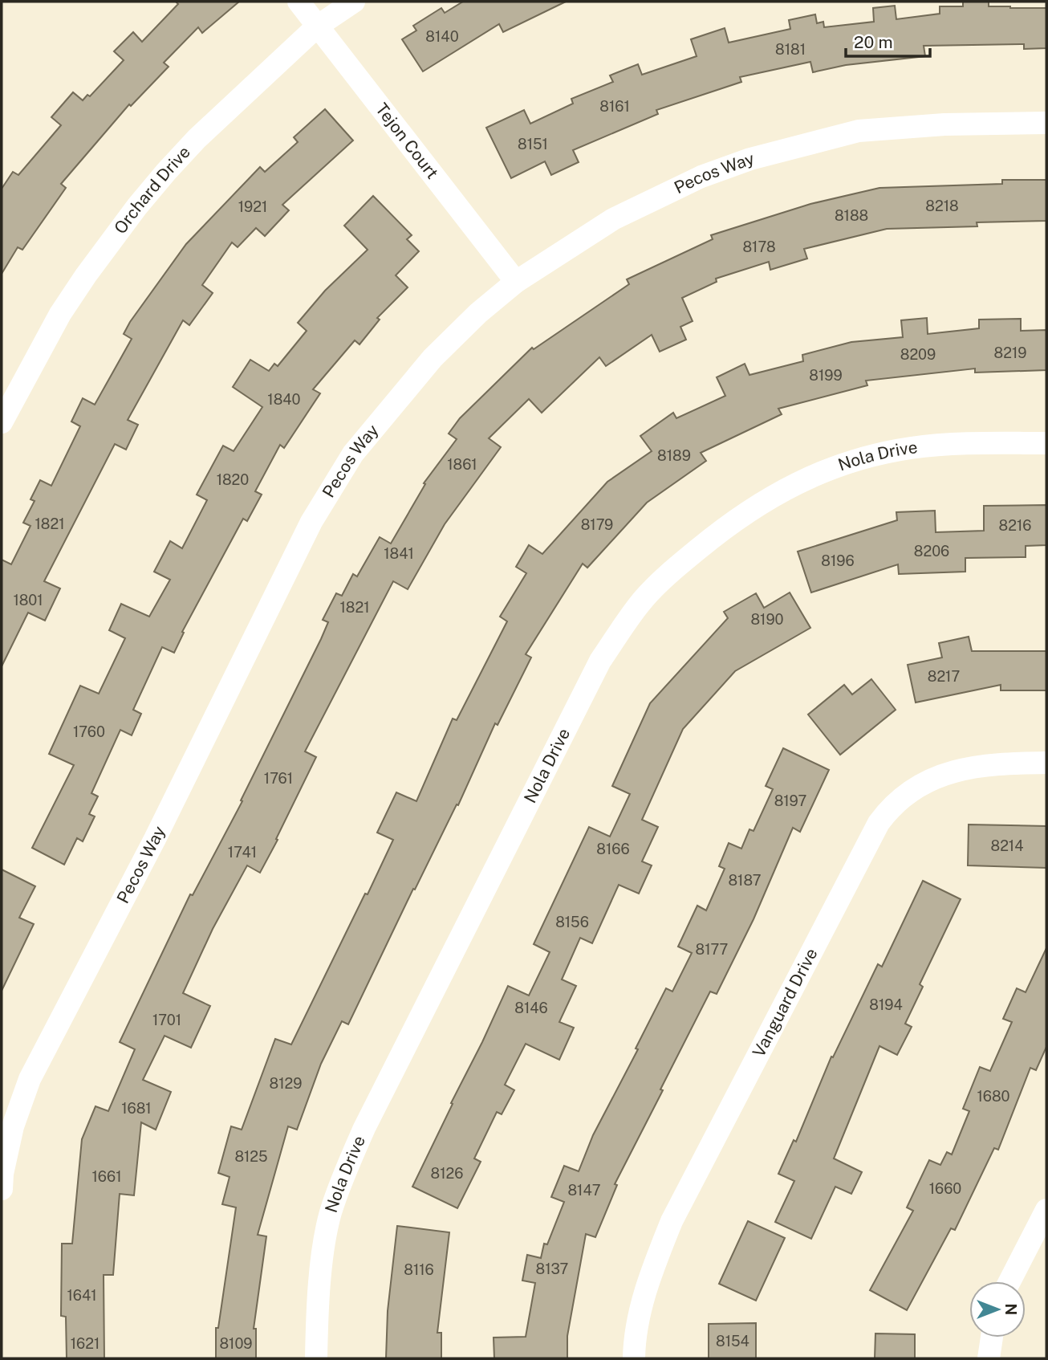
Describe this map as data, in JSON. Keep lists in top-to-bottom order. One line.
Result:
{"streets":{"street":["Tejon Court","Pecos Way","Orchard Drive","Nola Drive","Vanguard Drive"]},"crossings":[["Tejon Court","Pecos Way"],["Tejon Court","Orchard Drive"]],"house_numbers":["8140","8181","8161","8151","8218","1921","8188","8178","8219","8209","8199","1840","8189","1861","1820","1821","8179","8216","8206","1841","8196","1801","1821","8190","8217","1760","1761","8197","8214","8166","1741","8187","8156","8177","8194","8146","1701","8129","1680","1681","8125","8126","1661","1660","8147","8137","8116","1641","8154","1621","8109"],"scale_bar":"20 m","north":"right"}
